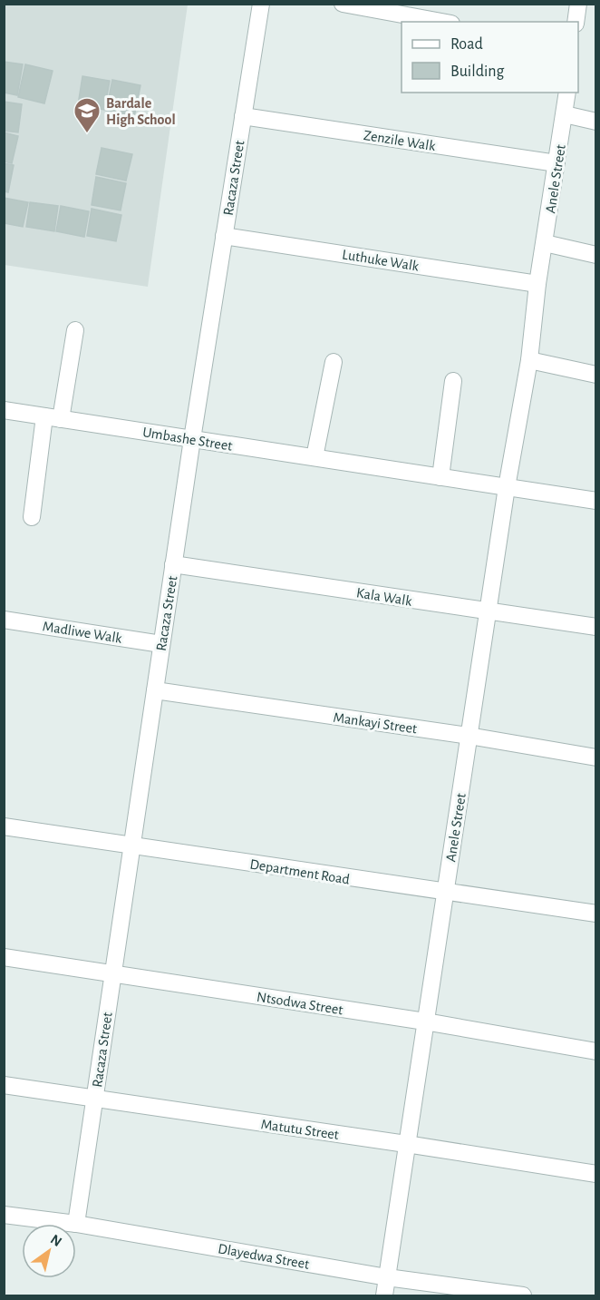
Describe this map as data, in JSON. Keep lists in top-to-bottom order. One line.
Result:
{"streets":{"street":["Zenzile Walk","Racaza Street","Anele Street","Luthuke Walk","Umbashe Street","Kala Walk","Madliwe Walk","Mankayi Street","Department Road","Ntsodwa Street","Matutu Street","Dlayedwa Street"]},"crossings":[["Zenzile Walk","Racaza Street"],["Zenzile Walk","Anele Street"],["Racaza Street","Luthuke Walk"],["Racaza Street","Umbashe Street"],["Racaza Street","Kala Walk"],["Racaza Street","Madliwe Walk"],["Racaza Street","Mankayi Street"],["Racaza Street","Department Road"],["Racaza Street","Ntsodwa Street"],["Racaza Street","Matutu Street"],["Racaza Street","Dlayedwa Street"],["Anele Street","Luthuke Walk"],["Anele Street","Umbashe Street"],["Anele Street","Kala Walk"],["Anele Street","Mankayi Street"],["Anele Street","Department Road"],["Anele Street","Ntsodwa Street"],["Anele Street","Matutu Street"],["Anele Street","Dlayedwa Street"]],"places":{"school or university":["Bardale High School"]},"legend":["Road","Building"],"north":"top right"}
